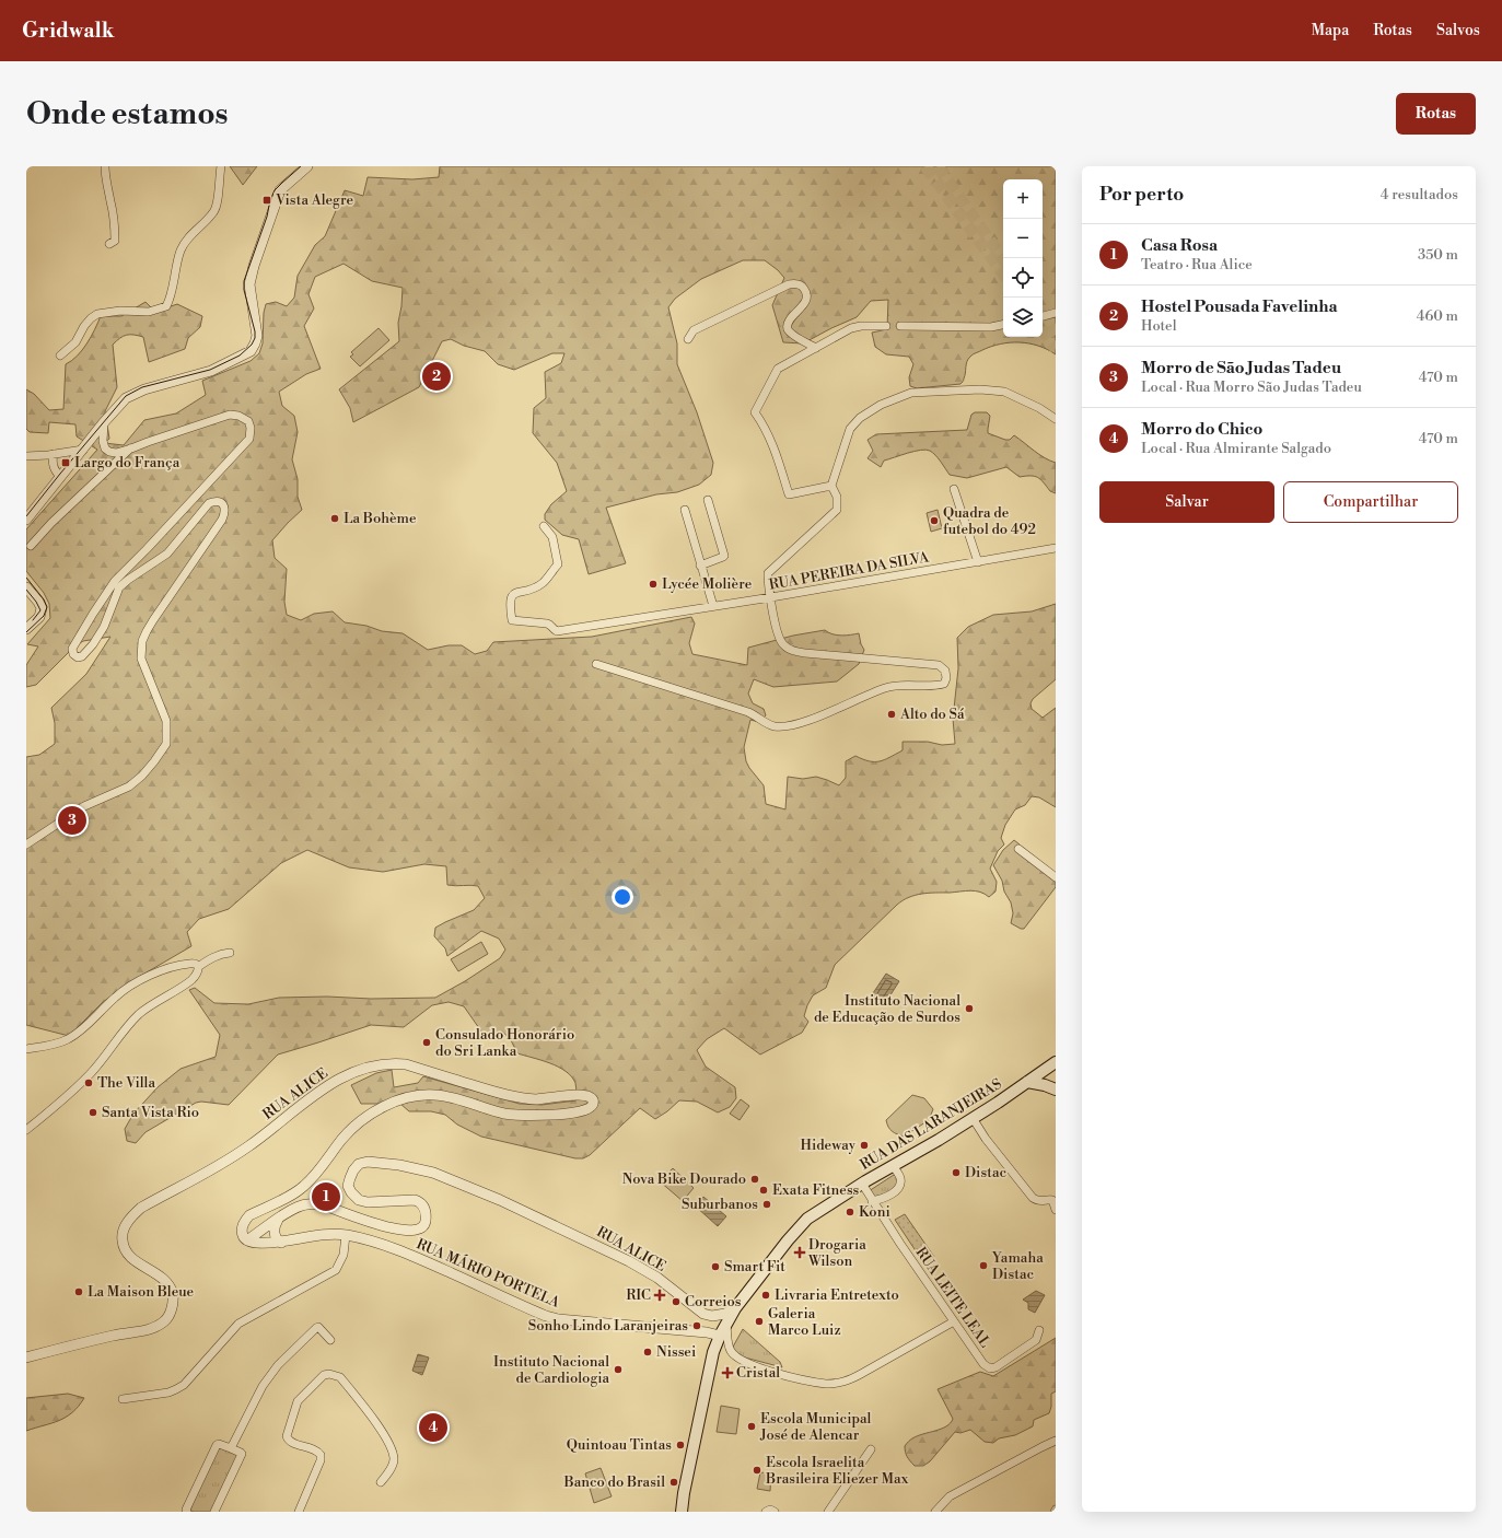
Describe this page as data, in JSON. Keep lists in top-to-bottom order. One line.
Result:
{"streets":{"main road":["RUA DAS LARANJEIRAS"],"street":["RUA PEREIRA DA SILVA","RUA ALICE","RUA MÁRIO PORTELA","RUA LEITE LEAL"]},"crossings":[["RUA ALICE","RUA MÁRIO PORTELA"],["RUA DAS LARANJEIRAS","RUA MÁRIO PORTELA"],["RUA DAS LARANJEIRAS","RUA LEITE LEAL"]],"places":{"transit":["Vista Alegre","Largo do França"],"other":["La Bohème","Quadra de futebol do 492","Lycée Molière","Alto do Sá","Instituto Nacional de Educação de Surdos","Consulado Honorário do Sri Lanka","The Villa","Santa Vista Rio","Hideway","Distac","Nova Bike Dourado","Exata Fitness","Suburbanos","Koni","Yamaha Distac","Smart Fit","La Maison Bleue","Livraria Entretexto","Correios","Galeria Marco Luiz","Sonho Lindo Laranjeiras","Nissei","Instituto Nacional de Cardiologia","Escola Municipal José de Alencar","Quintoau Tintas","Escola Israelita Brasileira Eliezer Max","Banco do Brasil"],"health":["Drogaria Wilson","RIC","Cristal"]},"page":{"header":"Gridwalk","nav":["Mapa","Rotas","Salvos"],"buttons":["Rotas",["Salvar","Compartilhar"]],"title":"Onde estamos","heading":["Por perto","4 resultados"],"map_buttons":["+","−"],"list":[{"mark":"1","name":"Casa Rosa","note":"Teatro · Rua Alice","value":"350 m"},{"mark":"2","name":"Hostel Pousada Favelinha","note":"Hotel","value":"460 m"},{"mark":"3","name":"Morro de São Judas Tadeu","note":"Local · Rua Morro São Judas Tadeu","value":"470 m"},{"mark":"4","name":"Morro do Chico","note":"Local · Rua Almirante Salgado","value":"470 m"}],"pins":["2","3","1","4"]}}
